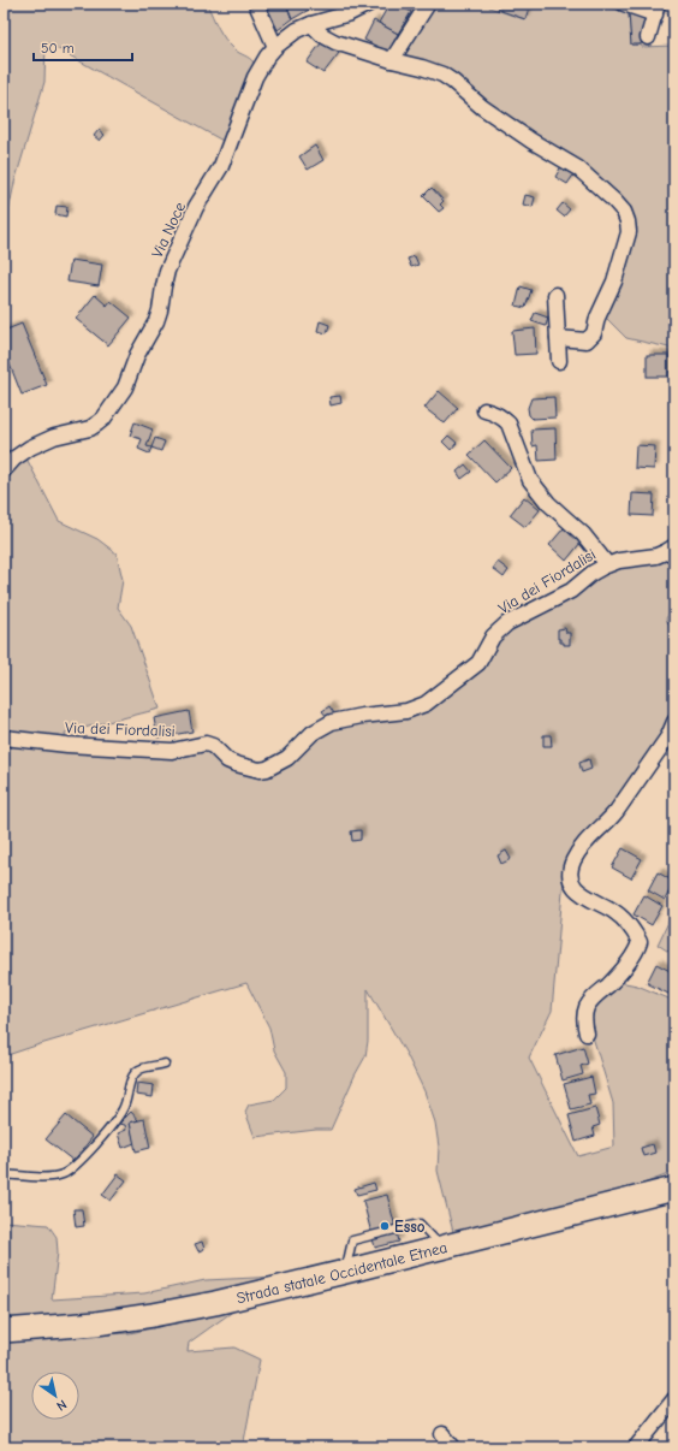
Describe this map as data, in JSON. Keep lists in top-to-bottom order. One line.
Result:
{"streets":{"main road":["Strada statale Occidentale Etnea"],"street":["Via Noce","Via dei Fiordalisi"]},"places":["Esso"],"scale_bar":"50 m","north":"bottom right"}
